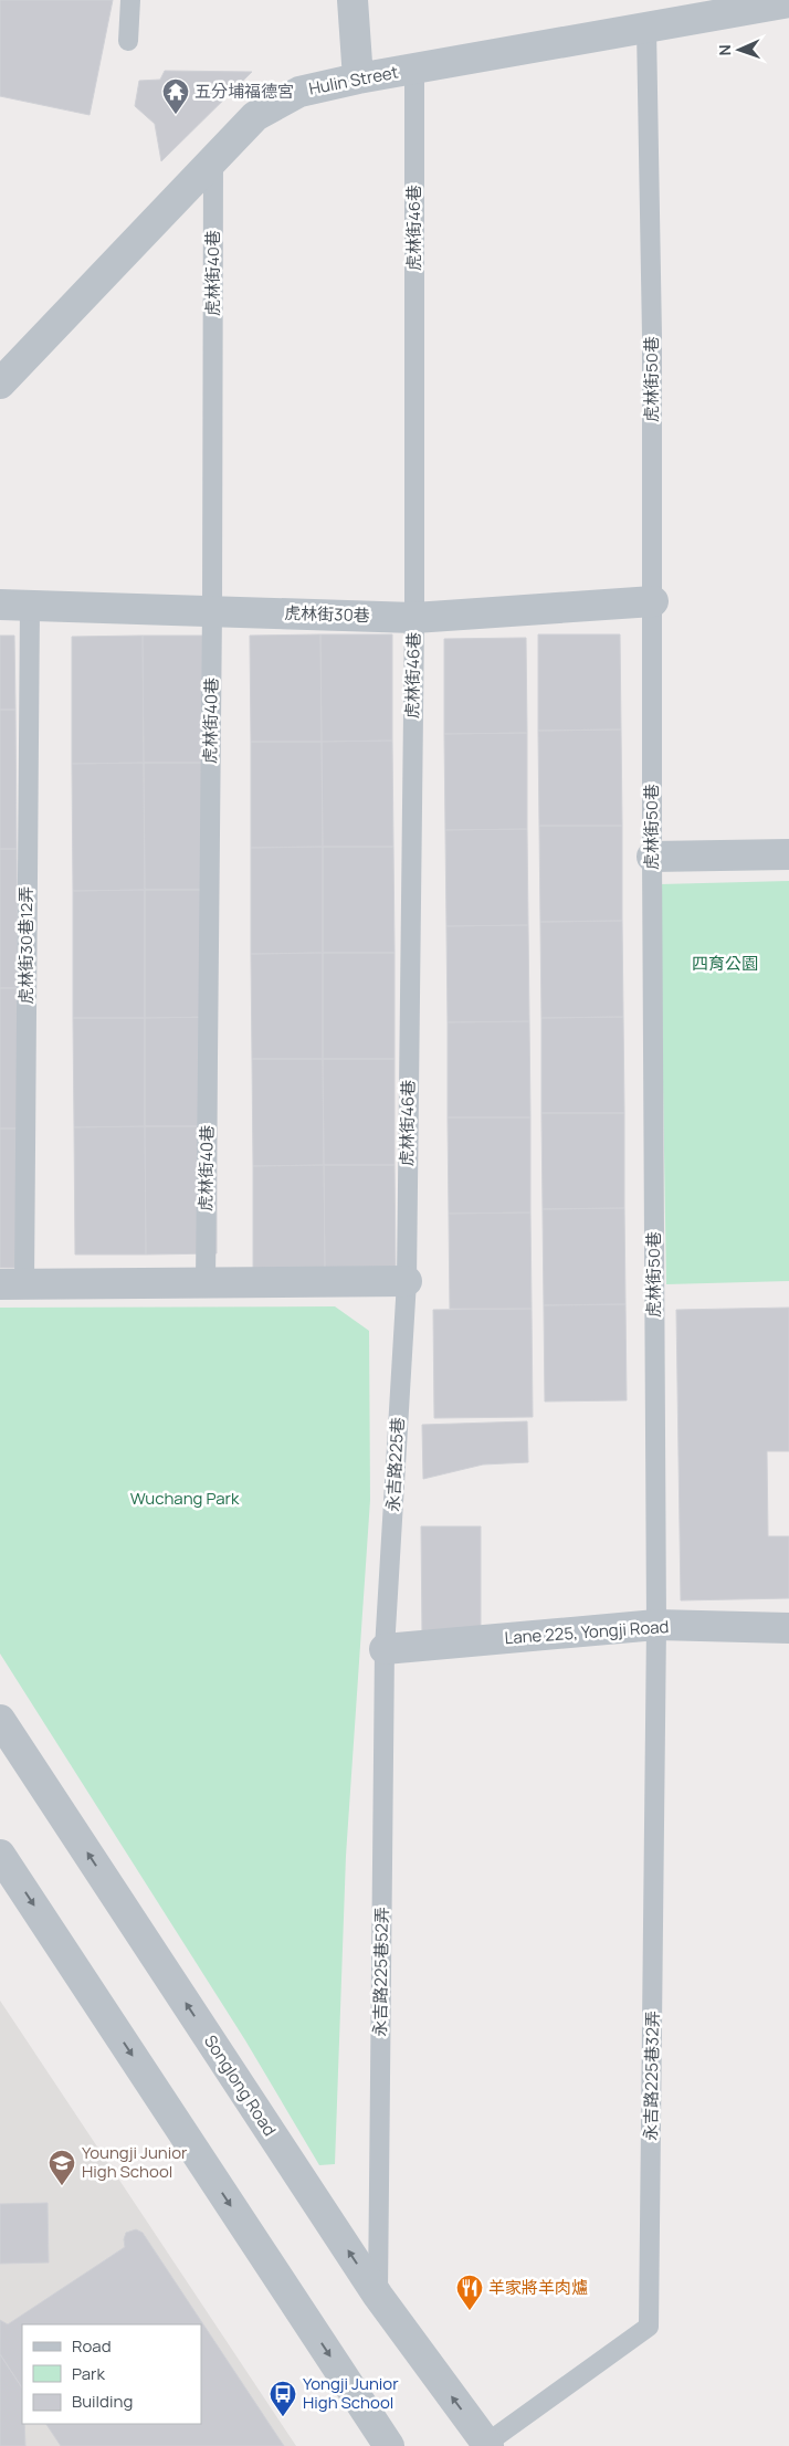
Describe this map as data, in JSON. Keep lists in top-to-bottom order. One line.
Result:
{"streets":{"street":["Hulin Street","虎林街30巷","Lane 225, Yongji Road","Songlong Road"],"lane":["虎林街46巷","虎林街40巷","虎林街50巷","虎林街30巷12弄","永吉路225巷","永吉路225巷52弄","永吉路225巷32弄"]},"crossings":[["Hulin Street","虎林街46巷"],["Hulin Street","虎林街40巷"],["Hulin Street","虎林街50巷"],["虎林街46巷","虎林街30巷"],["虎林街46巷","永吉路225巷"],["虎林街40巷","虎林街30巷"],["虎林街50巷","虎林街30巷"],["虎林街50巷","Lane 225, Yongji Road"],["虎林街50巷","永吉路225巷32弄"],["虎林街30巷","虎林街30巷12弄"],["永吉路225巷","Lane 225, Yongji Road"],["永吉路225巷","永吉路225巷52弄"],["Lane 225, Yongji Road","永吉路225巷52弄"],["Lane 225, Yongji Road","永吉路225巷32弄"],["永吉路225巷52弄","Songlong Road"],["永吉路225巷32弄","Songlong Road"]],"parks":["四育公園","Wuchang Park"],"places":{"temple":["五分埔福德宮"],"school or university":["Youngji Junior High School"],"restaurant":["羊家將羊肉爐"],"bus stop":["Yongji Junior High School"]},"legend":["Road","Park","Building"],"north":"left"}
